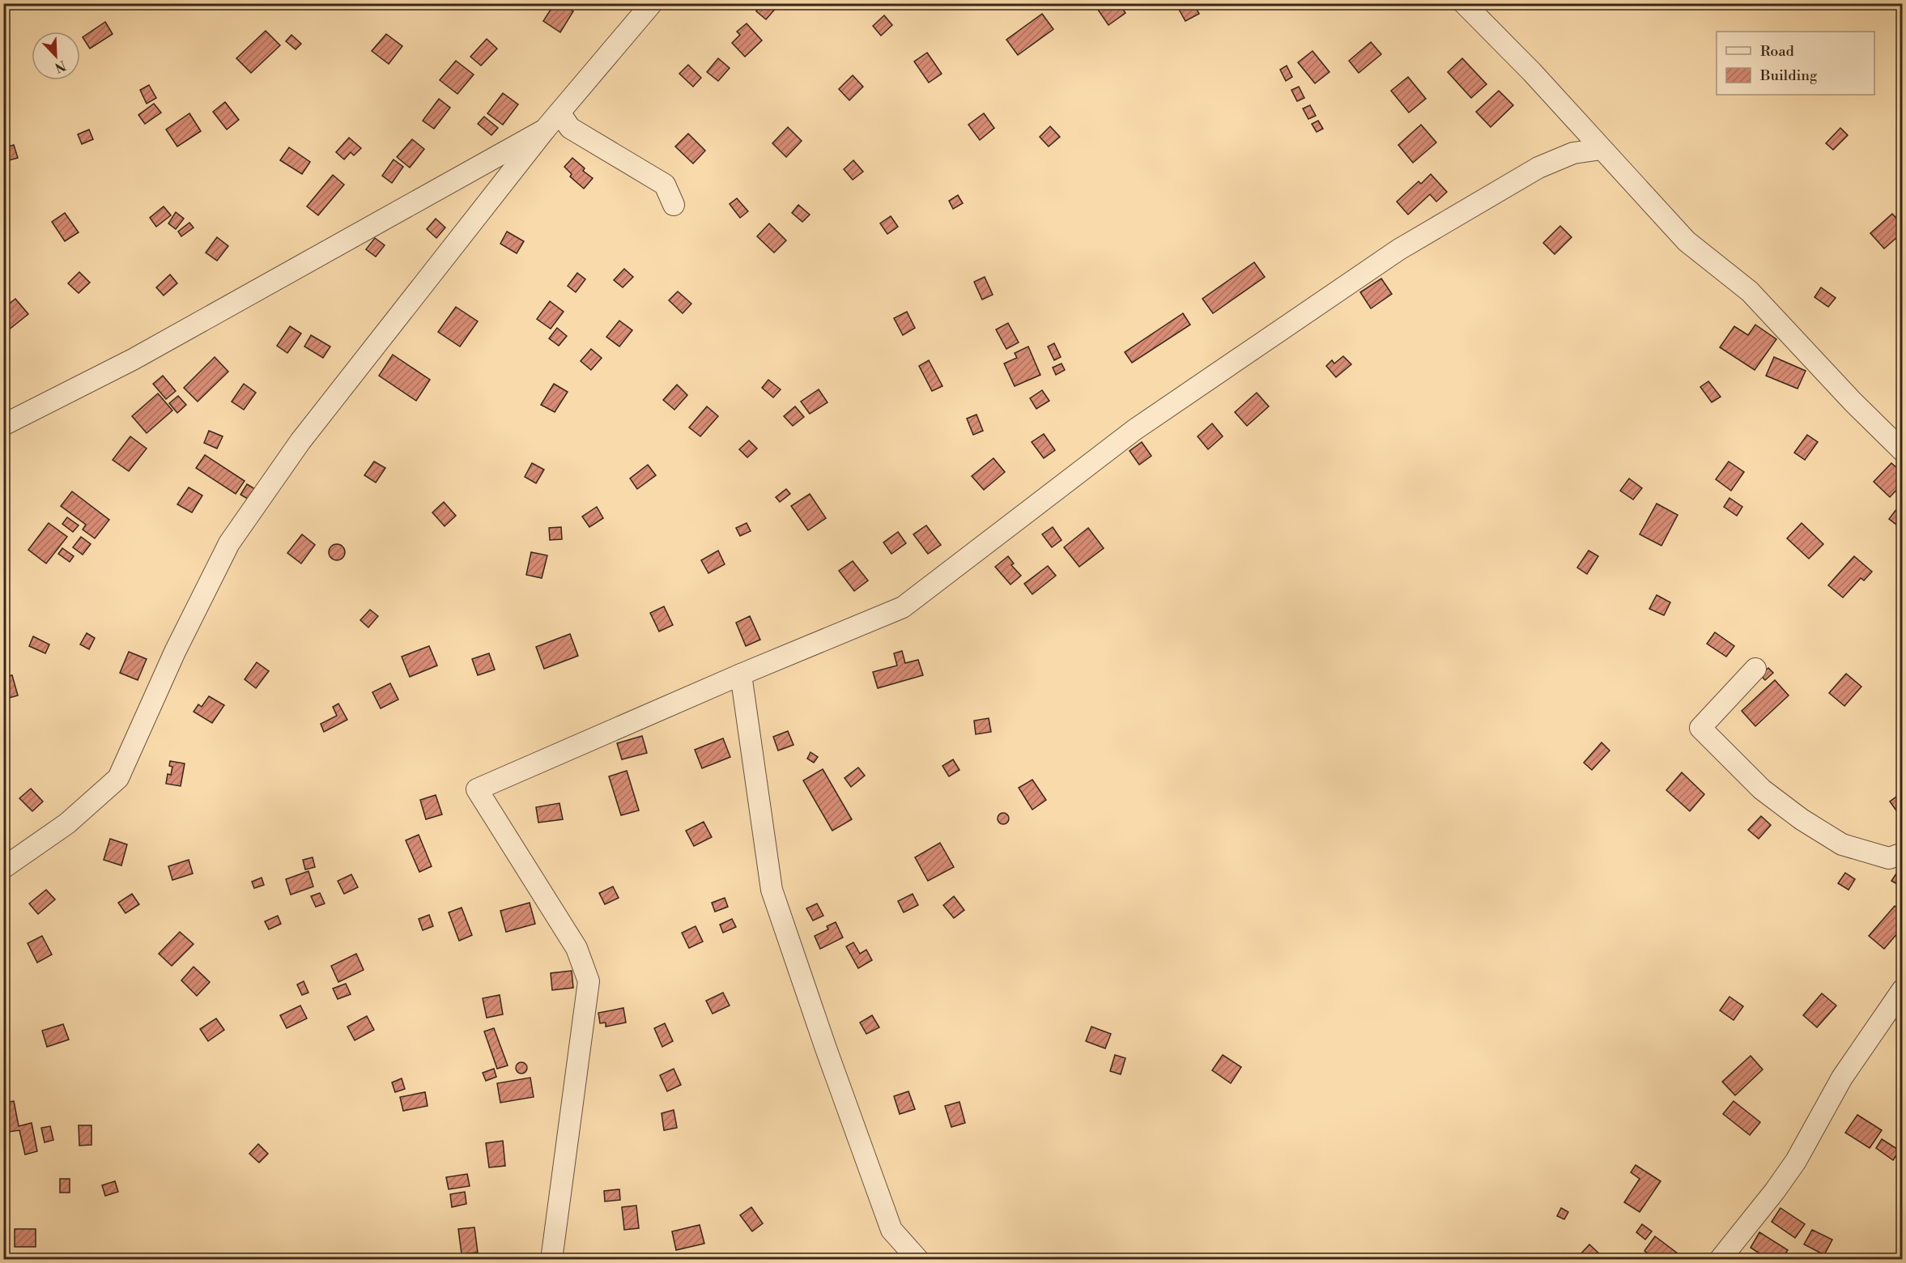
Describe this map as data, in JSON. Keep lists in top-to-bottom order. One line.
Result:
{"legend":["Road","Building"],"north":"bottom right"}
